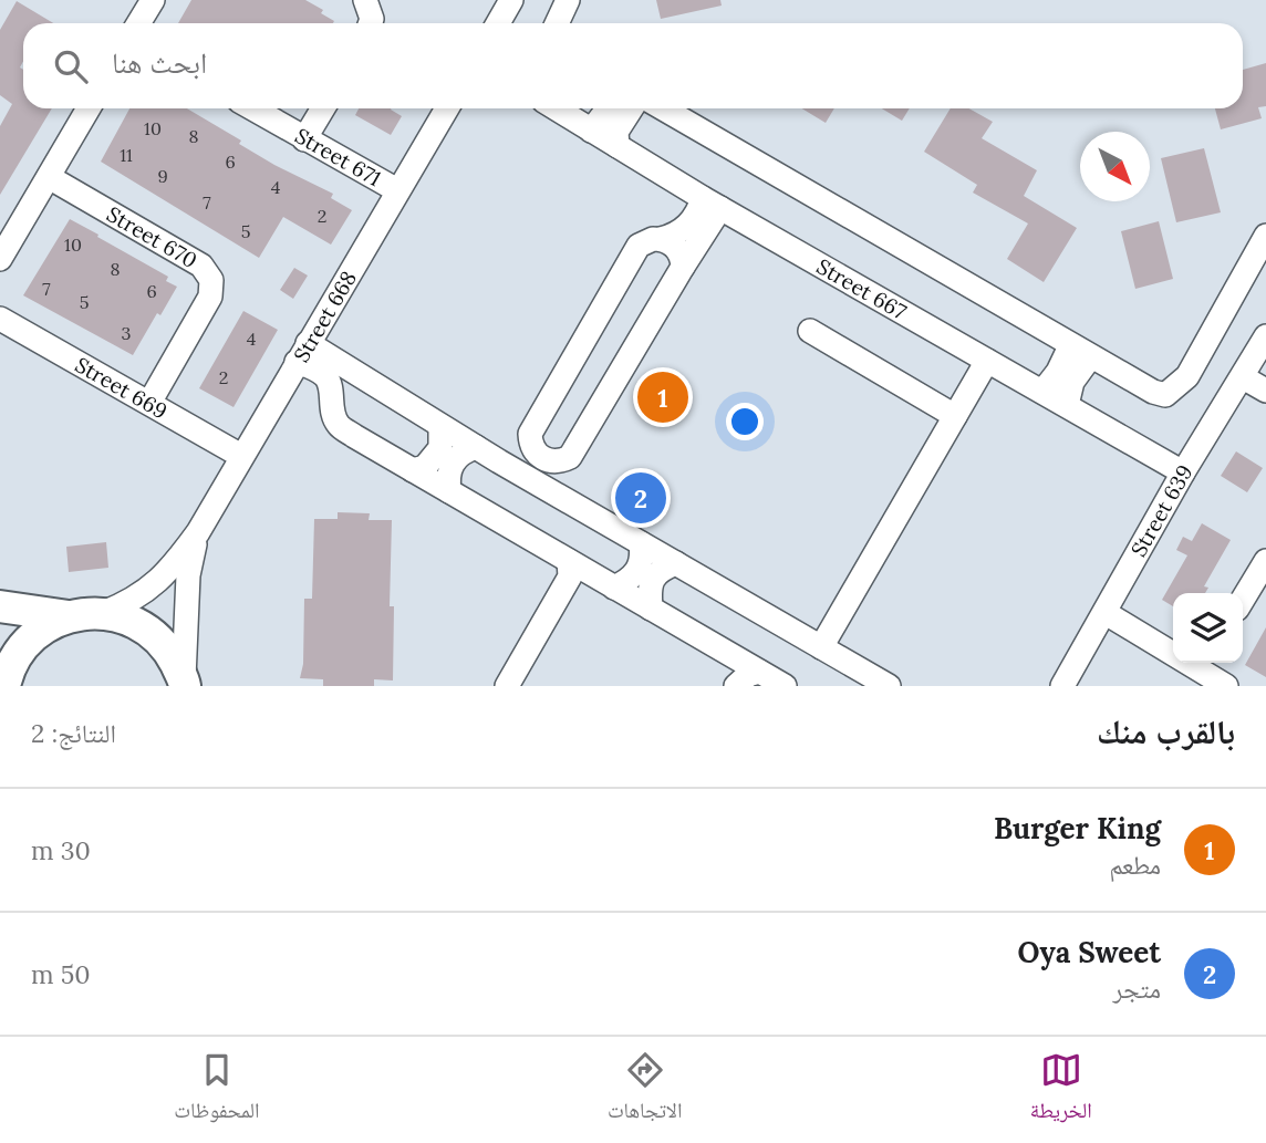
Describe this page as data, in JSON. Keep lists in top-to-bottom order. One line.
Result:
{"streets":{"street":["Street 671","Street 670","Street 667","Street 668","Street 669","Street 639"]},"crossings":[["Street 671","Street 668"],["Street 670","Street 669"],["Street 667","Street 639"],["Street 668","Street 669"]],"house_numbers":["10","8","11","6","9","4","7","2","5","10","8","7","6","5","3","4","2"],"north":"bottom right","page":{"search":"ابحث هنا","pins":["1","2"],"heading":["بالقرب منك","النتائج: 2"],"list":[{"mark":"1","name":"Burger King","note":"مطعم","value":"30 m"},{"mark":"2","name":"Oya Sweet","note":"متجر","value":"50 m"}],"nav":["الخريطة","الاتجاهات","المحفوظات"]}}
